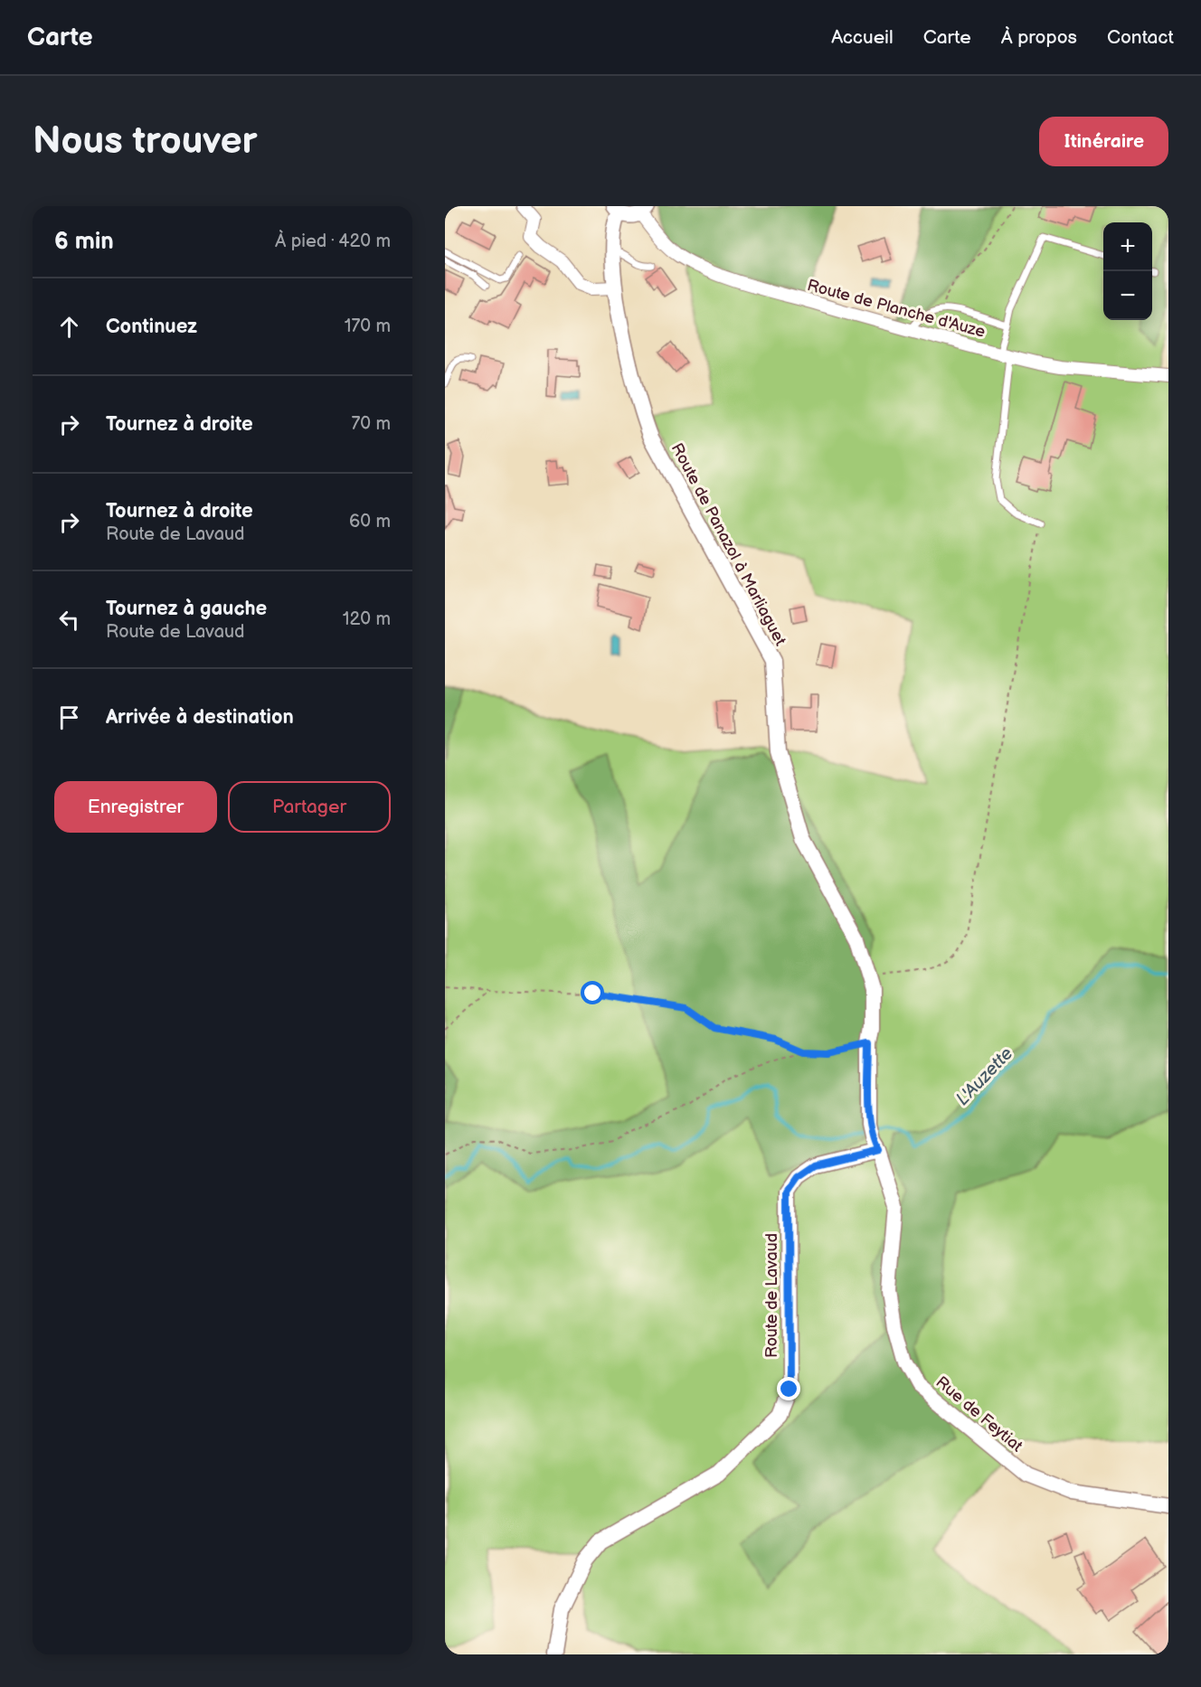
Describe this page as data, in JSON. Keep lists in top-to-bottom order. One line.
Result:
{"streets":{"street":["Route de Planche d'Auze","Route de Panazol à Marliaguet","Route de Lavaud","Rue de Feytiat"]},"crossings":[["Route de Panazol à Marliaguet","Route de Lavaud"],["Route de Panazol à Marliaguet","Rue de Feytiat"],["Route de Lavaud","Rue de Feytiat"]],"water":["L'Auzette"],"page":{"header":"Carte","nav":["Accueil","Carte","À propos","Contact"],"buttons":["Itinéraire",["Enregistrer","Partager"]],"title":"Nous trouver","heading":["6 min","À pied · 420 m"],"map_buttons":["+","−"],"list":[["Continuez","170 m"],["Tournez à droite","70 m"],["Tournez à droite","Route de Lavaud","60 m"],["Tournez à gauche","Route de Lavaud","120 m"],"Arrivée à destination"]}}
